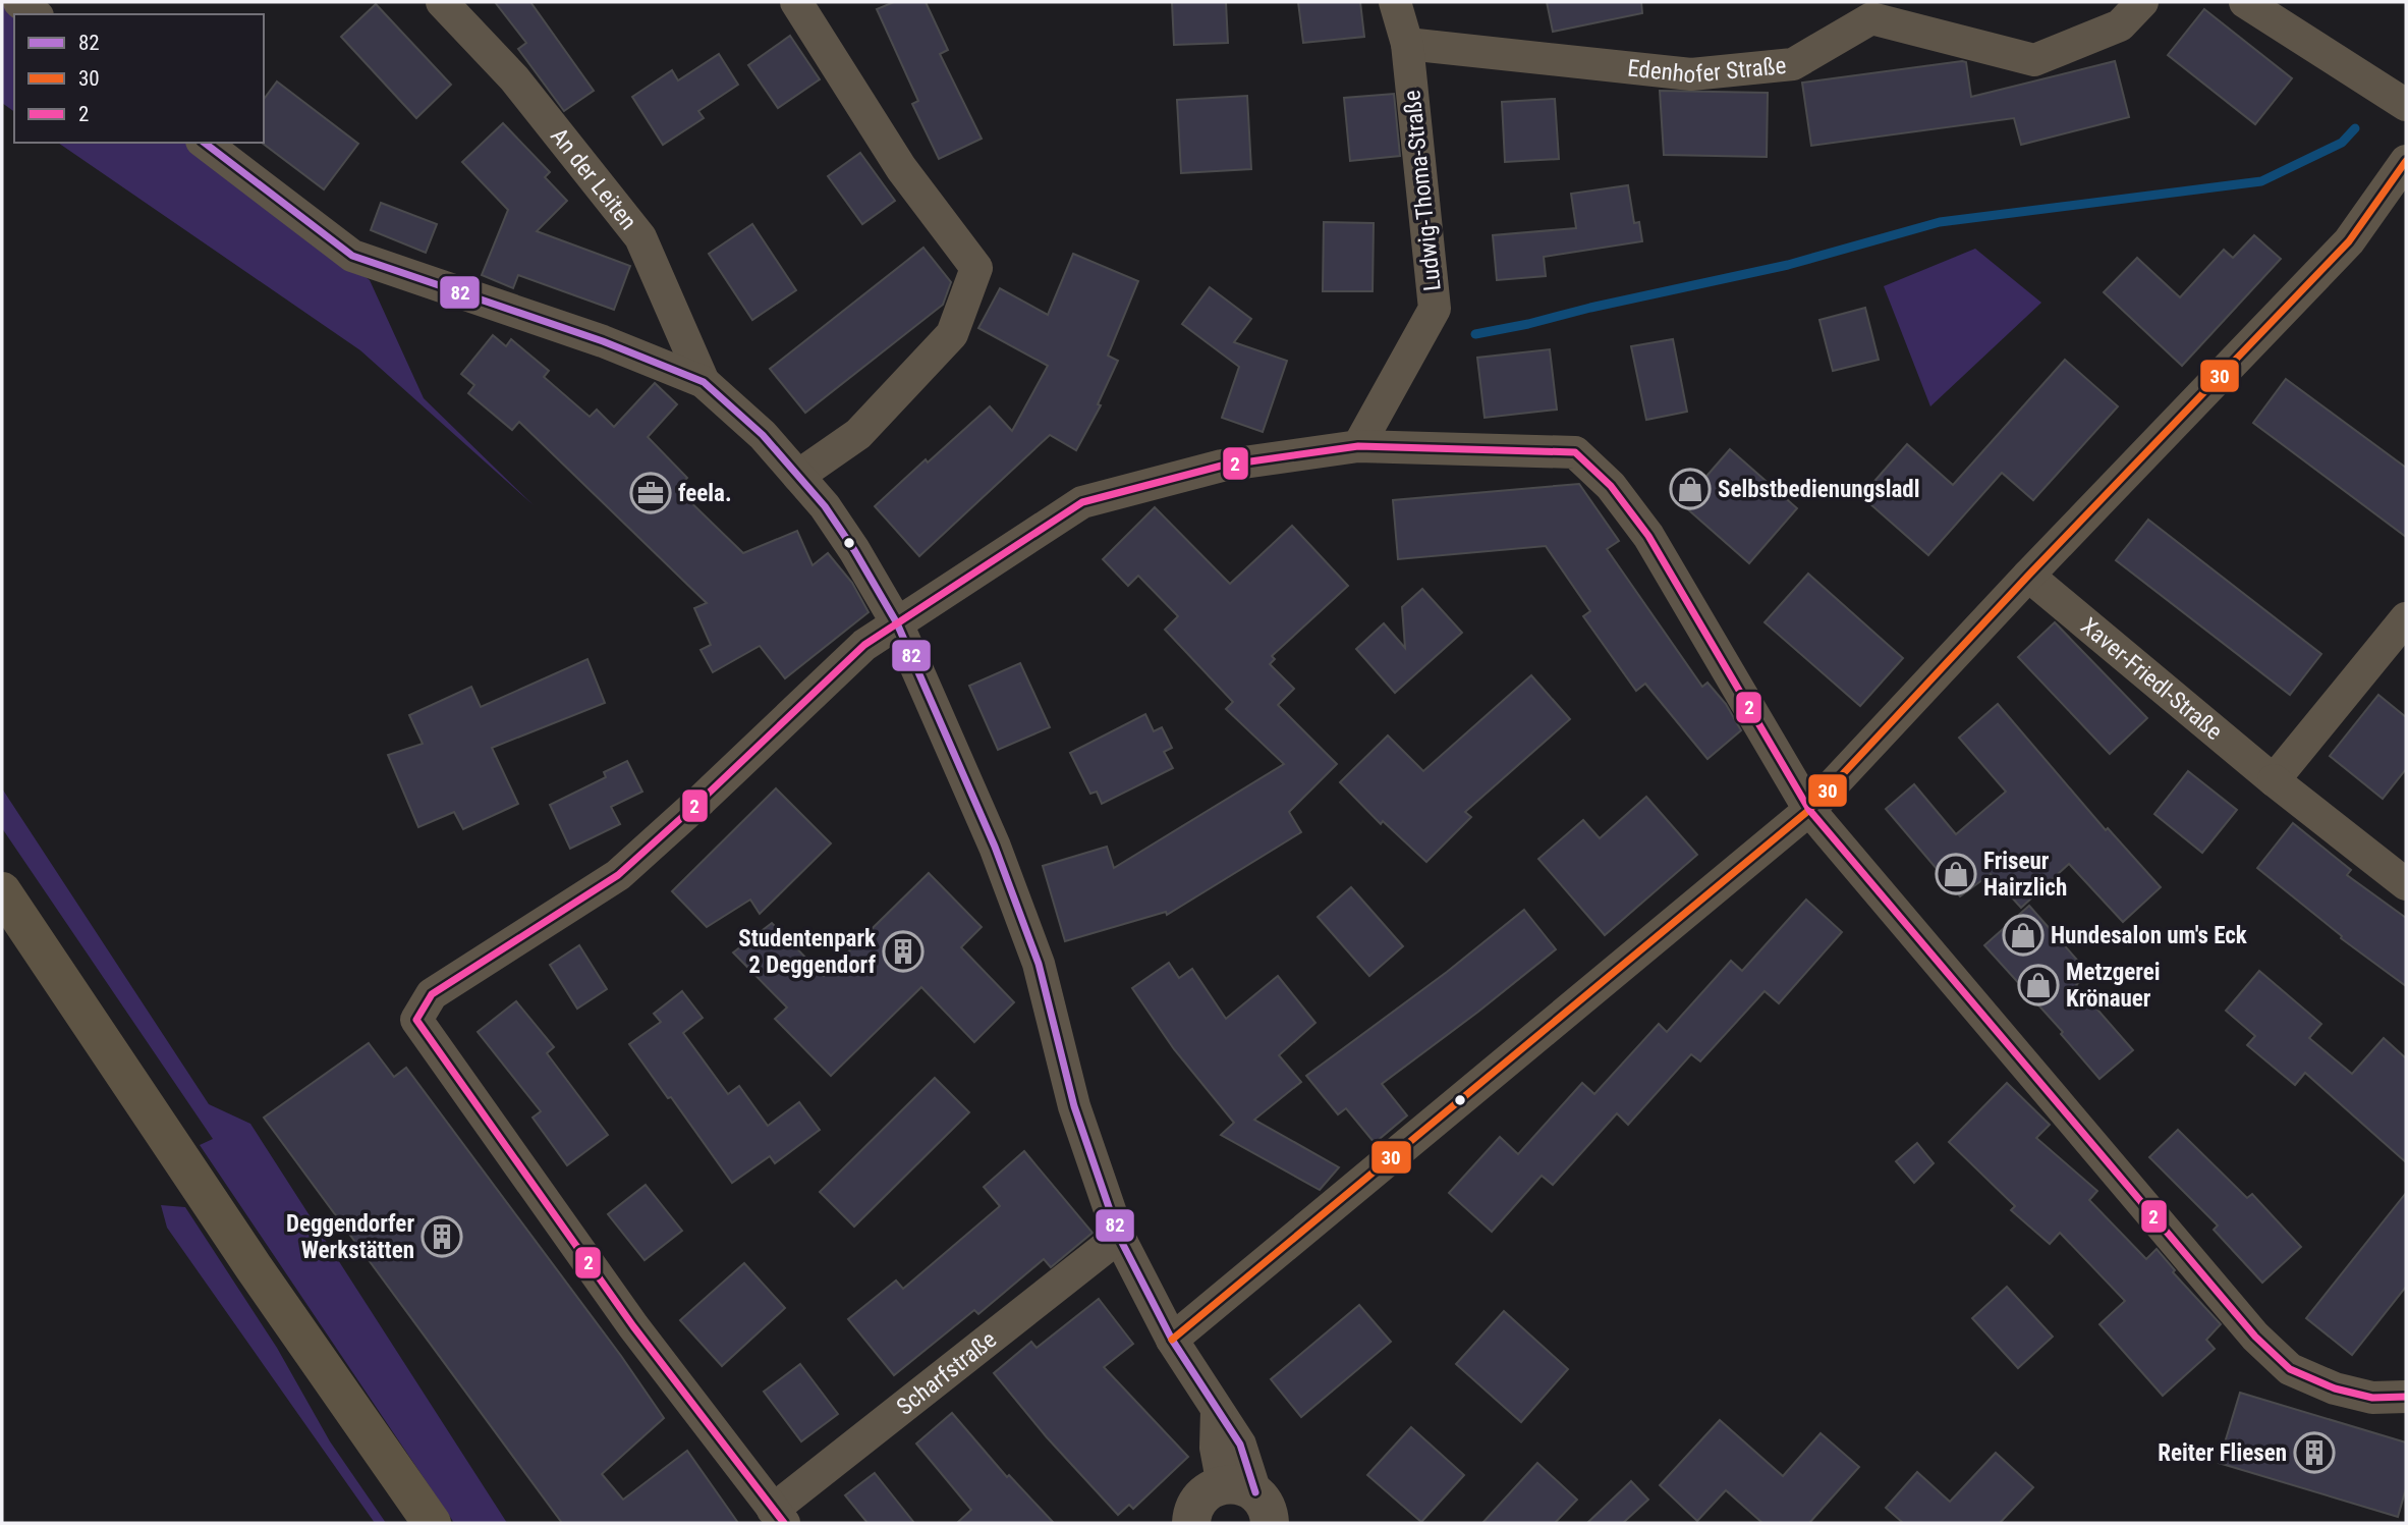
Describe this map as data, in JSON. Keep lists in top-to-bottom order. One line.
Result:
{"streets":{"street":["Edenhofer Straße","An der Leiten","Ludwig-Thoma-Straße","Xaver-Friedl-Straße","Scharfstraße"]},"crossings":[["Edenhofer Straße","Ludwig-Thoma-Straße"]],"places":{"shop":["Selbstbedienungsladl","Friseur Hairzlich","Hundesalon um's Eck","Metzgerei Krönauer"],"office":["feela."],"building":["Studentenpark 2 Deggendorf","Deggendorfer Werkstätten","Reiter Fliesen"]},"lines":["transit line 82","transit line 30","transit line 2"],"legend":["82","30","2"]}
